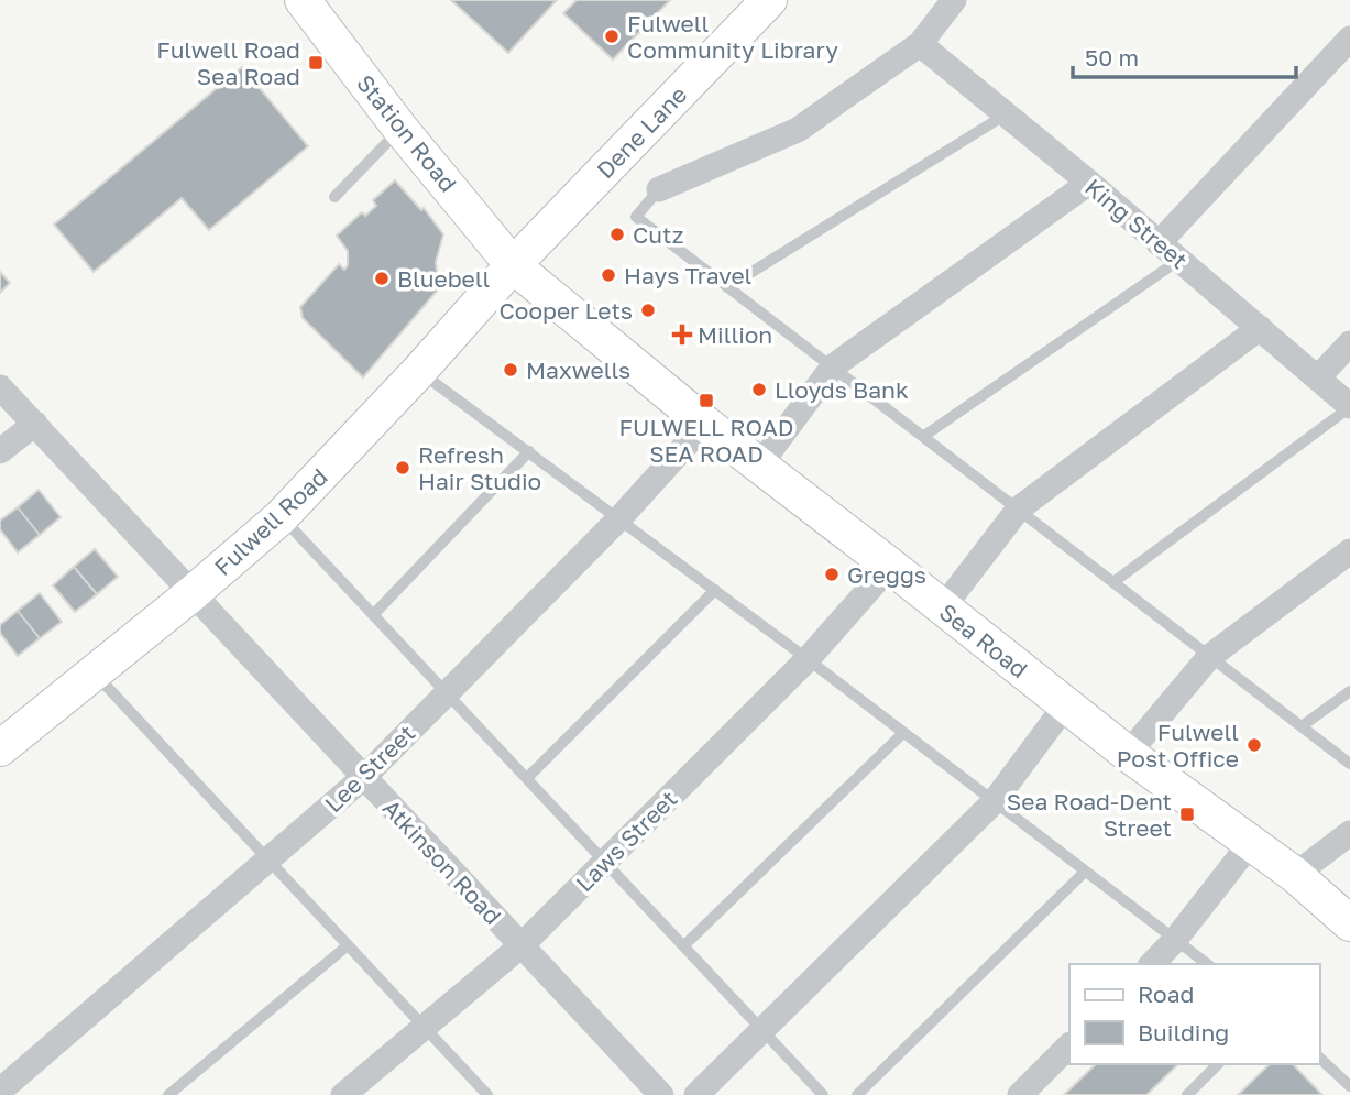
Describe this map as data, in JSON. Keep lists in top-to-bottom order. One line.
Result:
{"streets":{"street":["Dene Lane","Station Road","King Street","Fulwell Road","Sea Road","Lee Street","Laws Street","Atkinson Road"]},"crossings":[["Dene Lane","Station Road"],["Dene Lane","Fulwell Road"],["Dene Lane","Sea Road"],["Station Road","Fulwell Road"],["Station Road","Sea Road"],["Fulwell Road","Sea Road"],["Fulwell Road","Atkinson Road"],["Sea Road","Lee Street"],["Sea Road","Laws Street"],["Lee Street","Atkinson Road"],["Laws Street","Atkinson Road"]],"places":{"other":["Fulwell Community Library","Cutz","Hays Travel","Bluebell","Cooper Lets","Maxwells","Lloyds Bank","Refresh Hair Studio","Greggs","Fulwell Post Office"],"transit":["Fulwell Road Sea Road","FULWELL ROAD SEA ROAD","Sea Road-Dent Street"],"health":["Million"]},"legend":["Road","Building"],"scale_bar":"50 m"}
